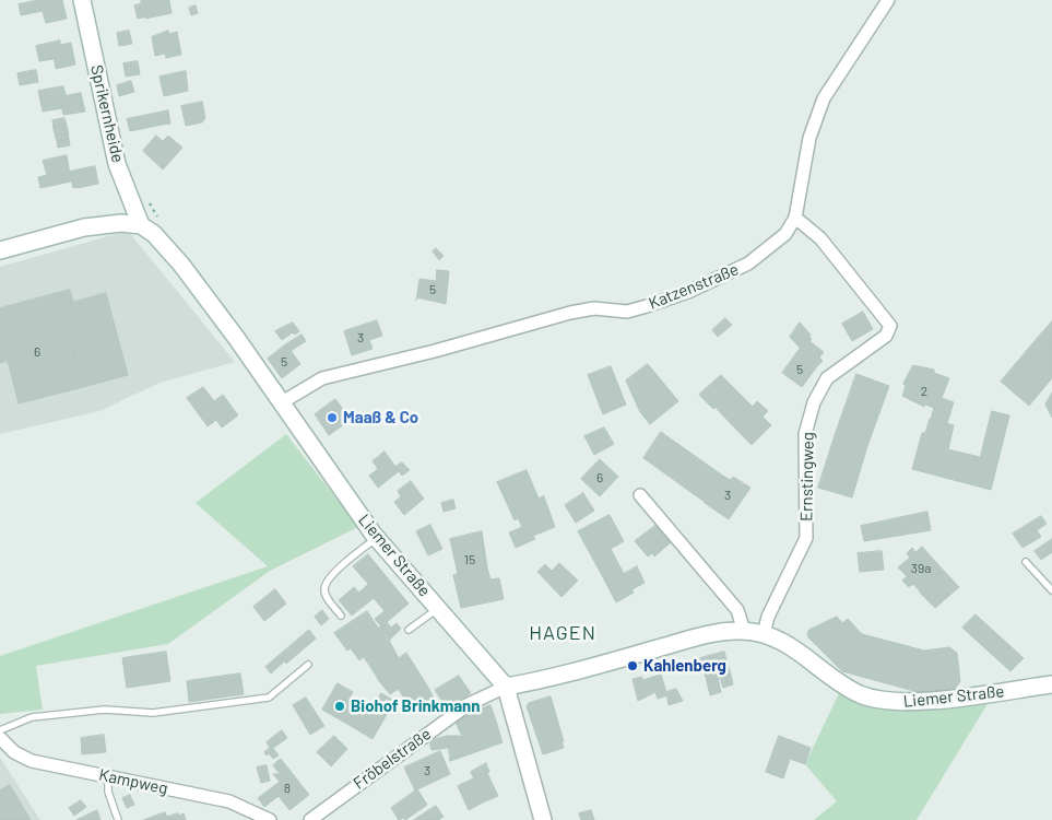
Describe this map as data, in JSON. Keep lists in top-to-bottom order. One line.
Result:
{"streets":{"main road":["Sprikernheide","Liemer Straße"],"street":["Katzenstraße","Ernstingweg","Fröbelstraße","Kampweg"]},"crossings":[["Sprikernheide","Liemer Straße"],["Katzenstraße","Ernstingweg"],["Katzenstraße","Liemer Straße"],["Ernstingweg","Liemer Straße"],["Liemer Straße","Fröbelstraße"]],"districts":["HAGEN"],"places":["Maaß & Co","Kahlenberg","Biohof Brinkmann"],"house_numbers":["5","3","6","5","5","2","6","3","15","39a","3","8"]}
